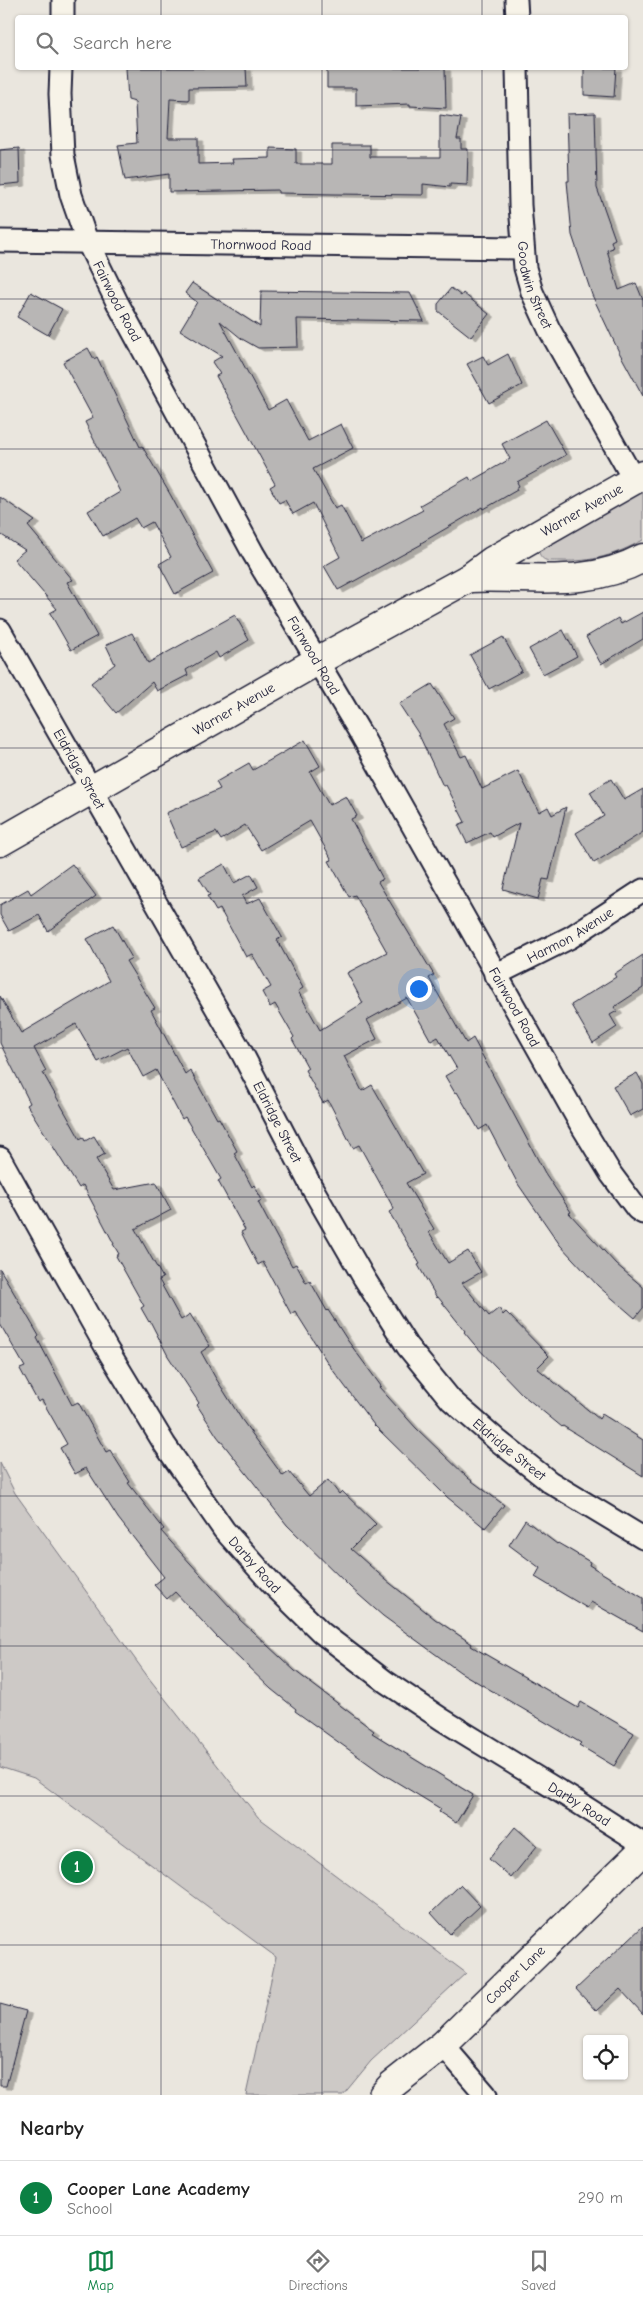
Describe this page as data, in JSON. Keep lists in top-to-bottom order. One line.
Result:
{"streets":{"street":["Thornwood Road","Goodwin Street","Fairwood Road","Warner Avenue","Eldridge Street","Harmon Avenue","Darby Road","Cooper Lane"]},"crossings":[["Thornwood Road","Goodwin Street"],["Thornwood Road","Fairwood Road"],["Goodwin Street","Warner Avenue"],["Fairwood Road","Warner Avenue"],["Fairwood Road","Harmon Avenue"],["Warner Avenue","Eldridge Street"]],"page":{"search":"Search here","pins":"1","heading":"Nearby","list":[{"mark":"1","name":"Cooper Lane Academy","note":"School","value":"290 m"}],"nav":["Map","Directions","Saved"]}}
